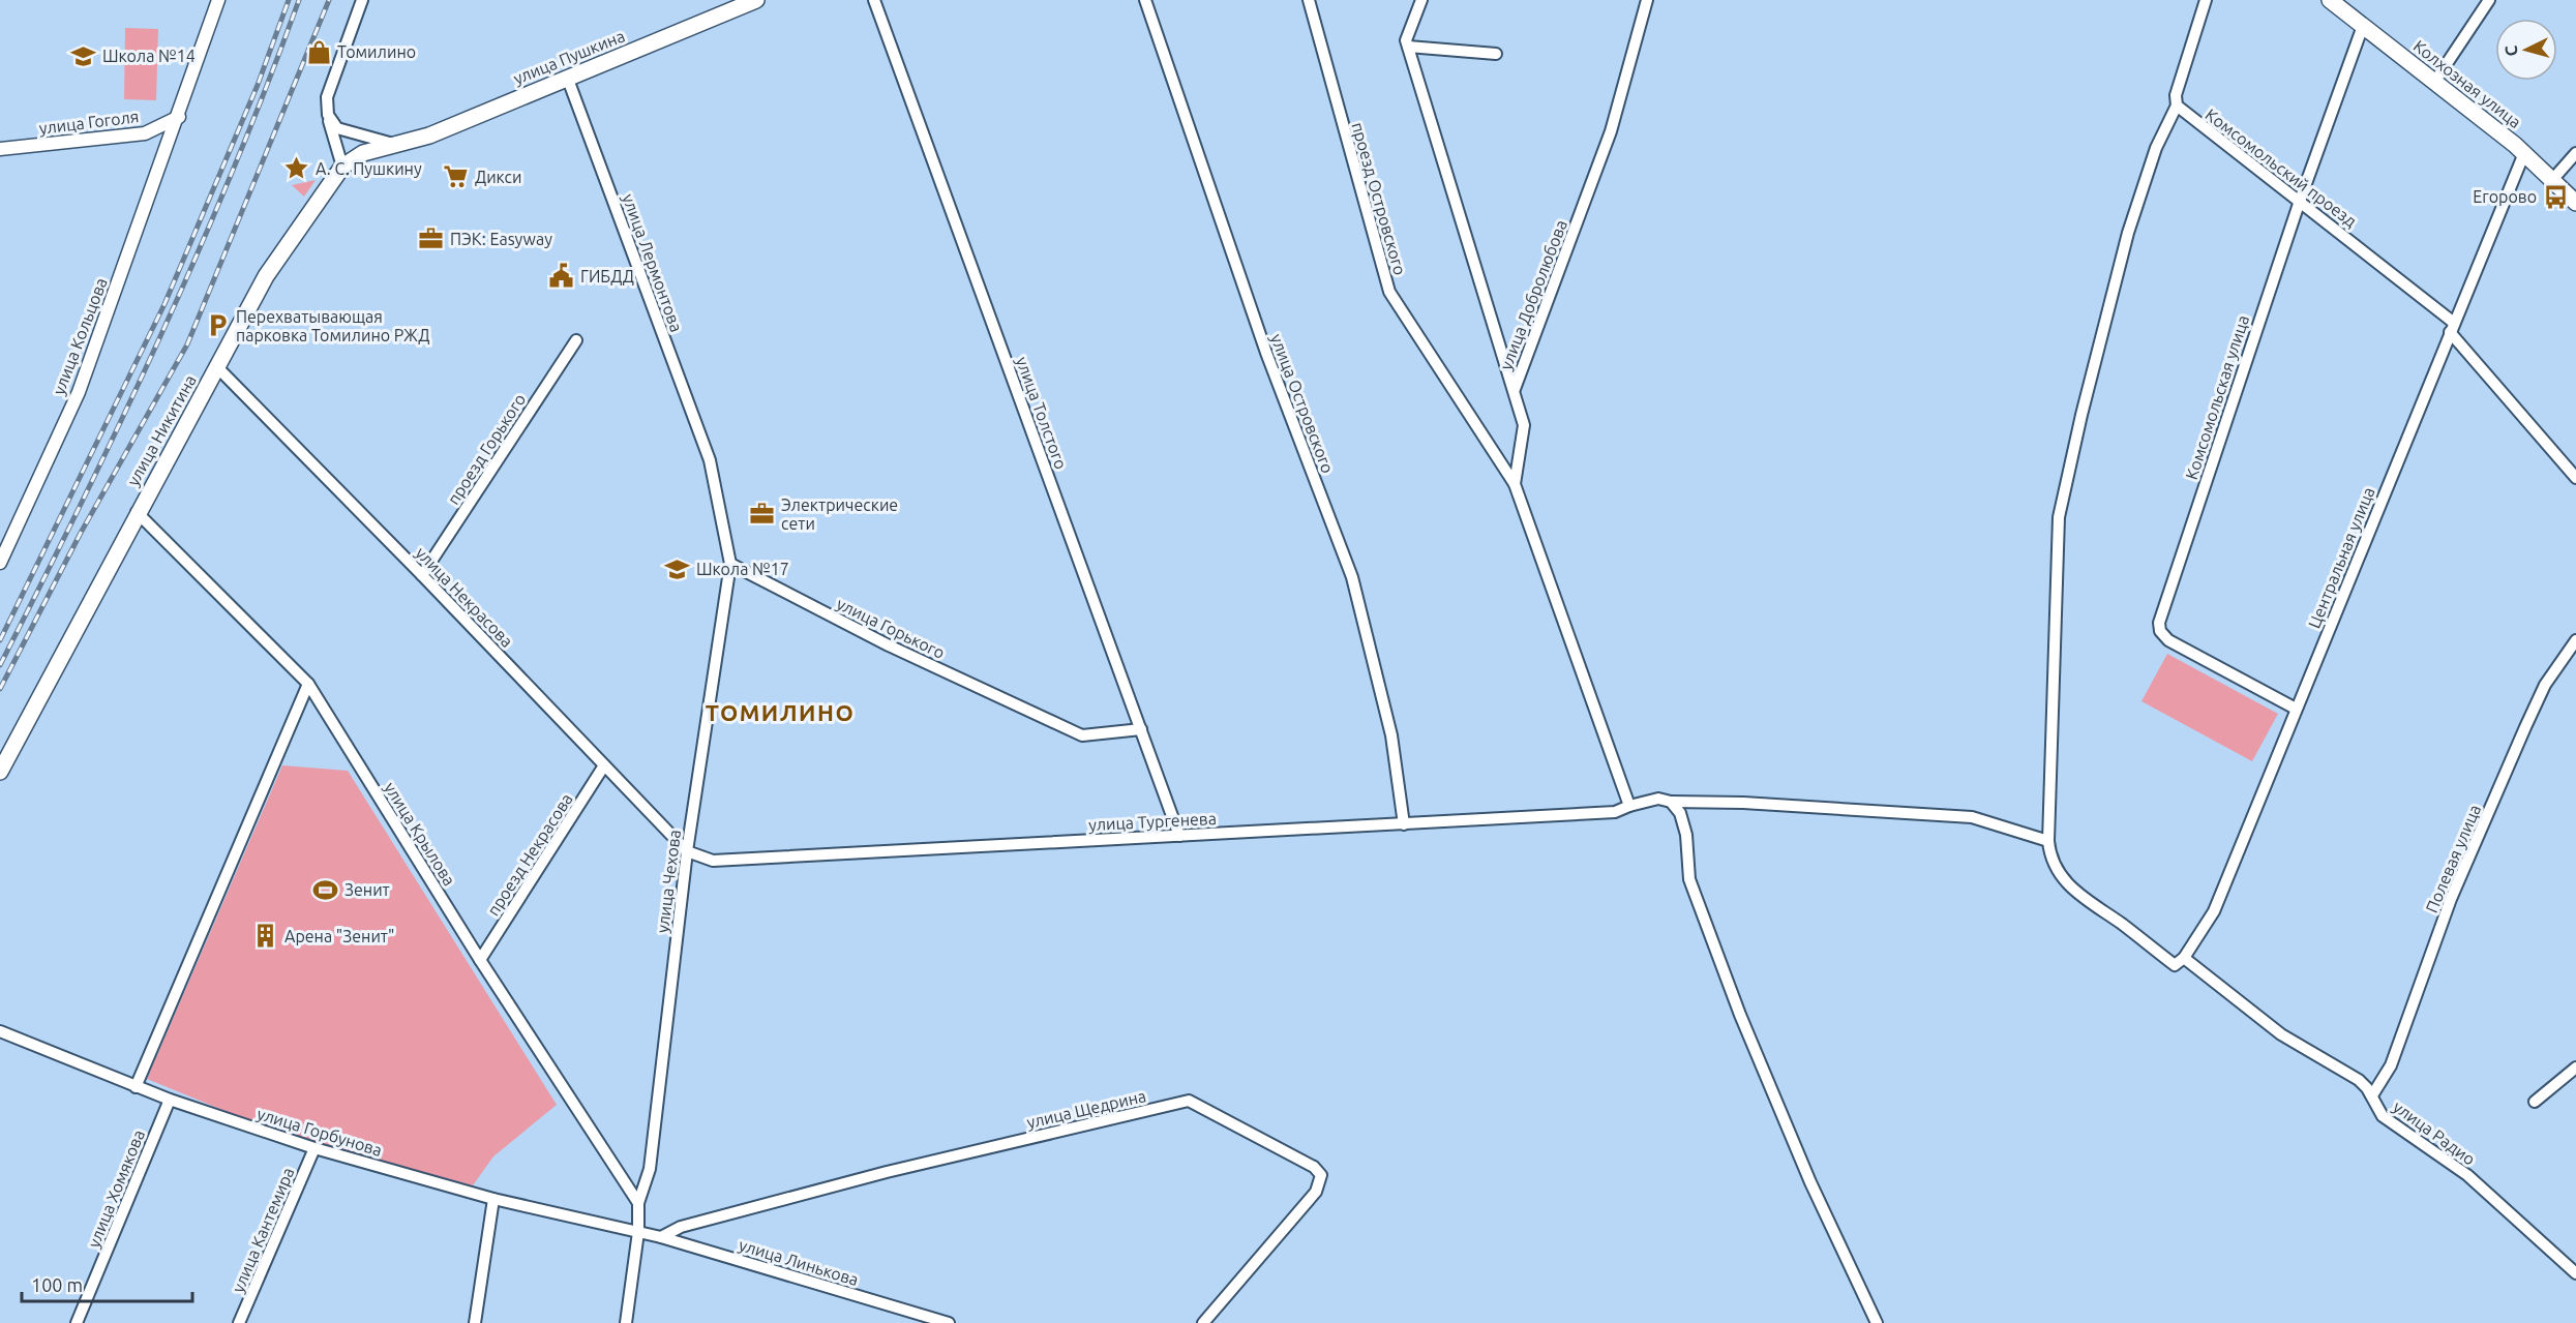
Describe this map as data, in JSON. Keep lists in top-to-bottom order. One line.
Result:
{"streets":{"main road":["улица Пушкина","Колхозная улица","улица Никитина"],"street":["улица Гоголя","Комсомольский проезд","проезд Островского","улица Лермонтова","улица Добролюбова","улица Кольцова","Комсомольская улица","улица Островского","улица Толстого","проезд Горького","Центральная улица","улица Некрасова","улица Горького","улица Тургенева","улица Крылова","проезд Некрасова","Полевая улица","улица Чехова","улица Щедрина","улица Горбунова","улица Радио","улица Хомякова","улица Кантемира","улица Линькова"]},"crossings":[["улица Пушкина","улица Лермонтова"],["улица Пушкина","улица Никитина"],["Колхозная улица","Комсомольская улица"],["Колхозная улица","Центральная улица"],["улица Гоголя","улица Кольцова"],["Комсомольский проезд","Комсомольская улица"],["Комсомольский проезд","Центральная улица"],["Комсомольский проезд","улица Радио"],["проезд Островского","улица Тургенева"],["улица Лермонтова","улица Горького"],["улица Лермонтова","улица Чехова"],["Комсомольская улица","Центральная улица"],["улица Островского","улица Тургенева"],["улица Толстого","улица Горького"],["улица Толстого","улица Тургенева"],["улица Никитина","улица Некрасова"],["улица Никитина","улица Крылова"],["проезд Горького","улица Некрасова"],["Центральная улица","улица Радио"],["улица Некрасова","улица Тургенева"],["улица Некрасова","проезд Некрасова"],["улица Некрасова","улица Чехова"],["улица Горького","улица Чехова"],["улица Тургенева","улица Чехова"],["улица Тургенева","улица Радио"],["улица Крылова","проезд Некрасова"],["улица Крылова","улица Чехова"],["Полевая улица","улица Радио"],["улица Щедрина","улица Линькова"],["улица Горбунова","улица Хомякова"],["улица Горбунова","улица Кантемира"],["улица Горбунова","улица Линькова"]],"districts":["ТОМИЛИНО"],"places":{"shop":["Томилино"],"school or university":["Школа №14","Школа №17"],"place":["А. С. Пушкину"],"supermarket":["Дикси"],"bus stop":["Егорово"],"office":["ПЭК: Easyway","Электрические сети"],"public building":["ГИБДД"],"parking":["Перехватывающая парковка Томилино РЖД"],"sports":["Зенит"],"building":["Арена \"Зенит\""]},"scale_bar":"100 m","north":"left"}
